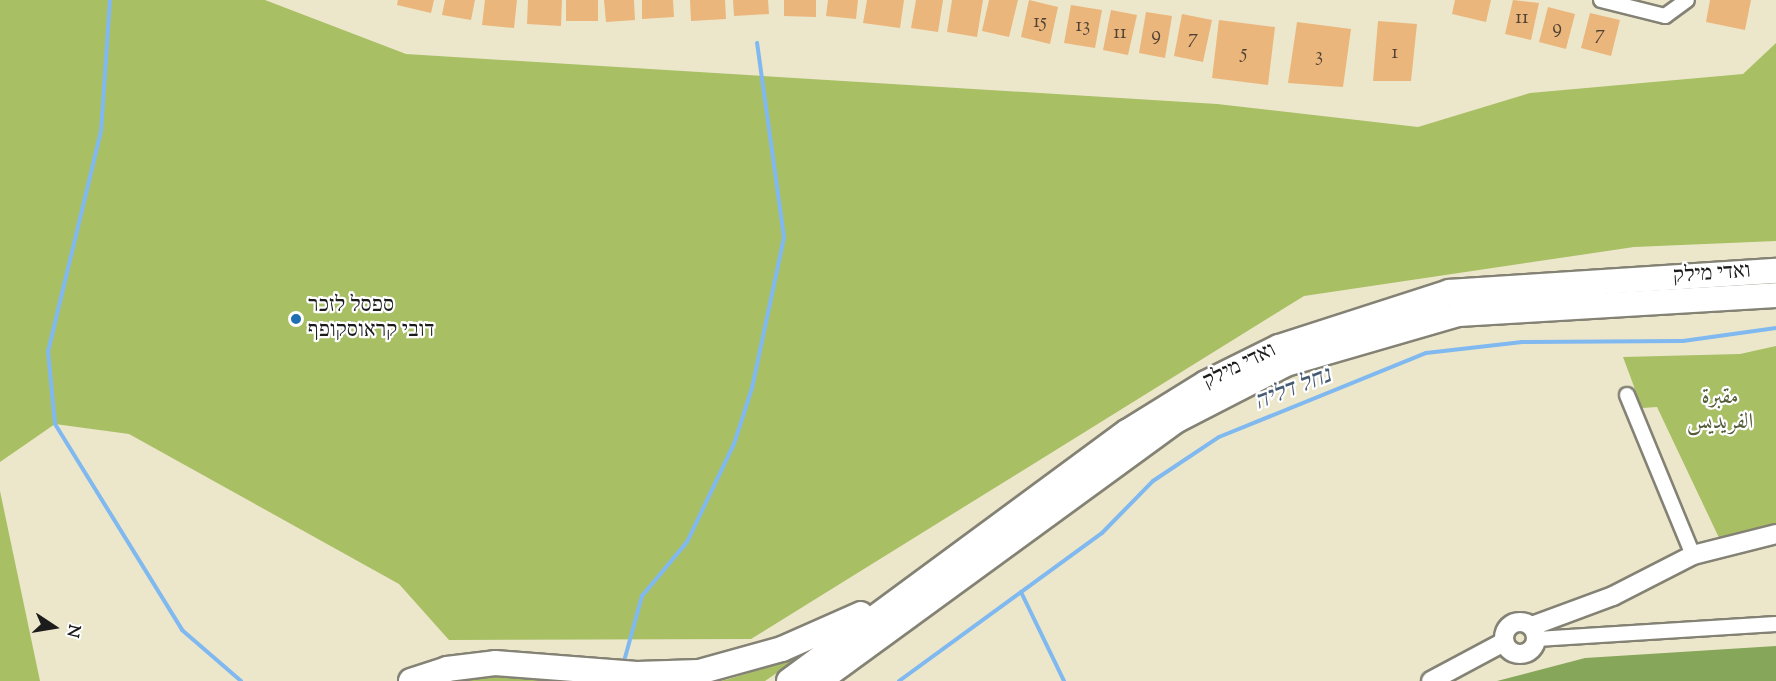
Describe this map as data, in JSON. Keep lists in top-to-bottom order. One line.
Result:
{"streets":{"highway":["ואדי מילק"]},"water":["נחל דליה"],"parks":["مقبرة الفريديس"],"places":["ספסל לזכר דובי קראוסקופף"],"house_numbers":["11","15","13","9","11","7","9","7","5","1","3"],"north":"right"}
